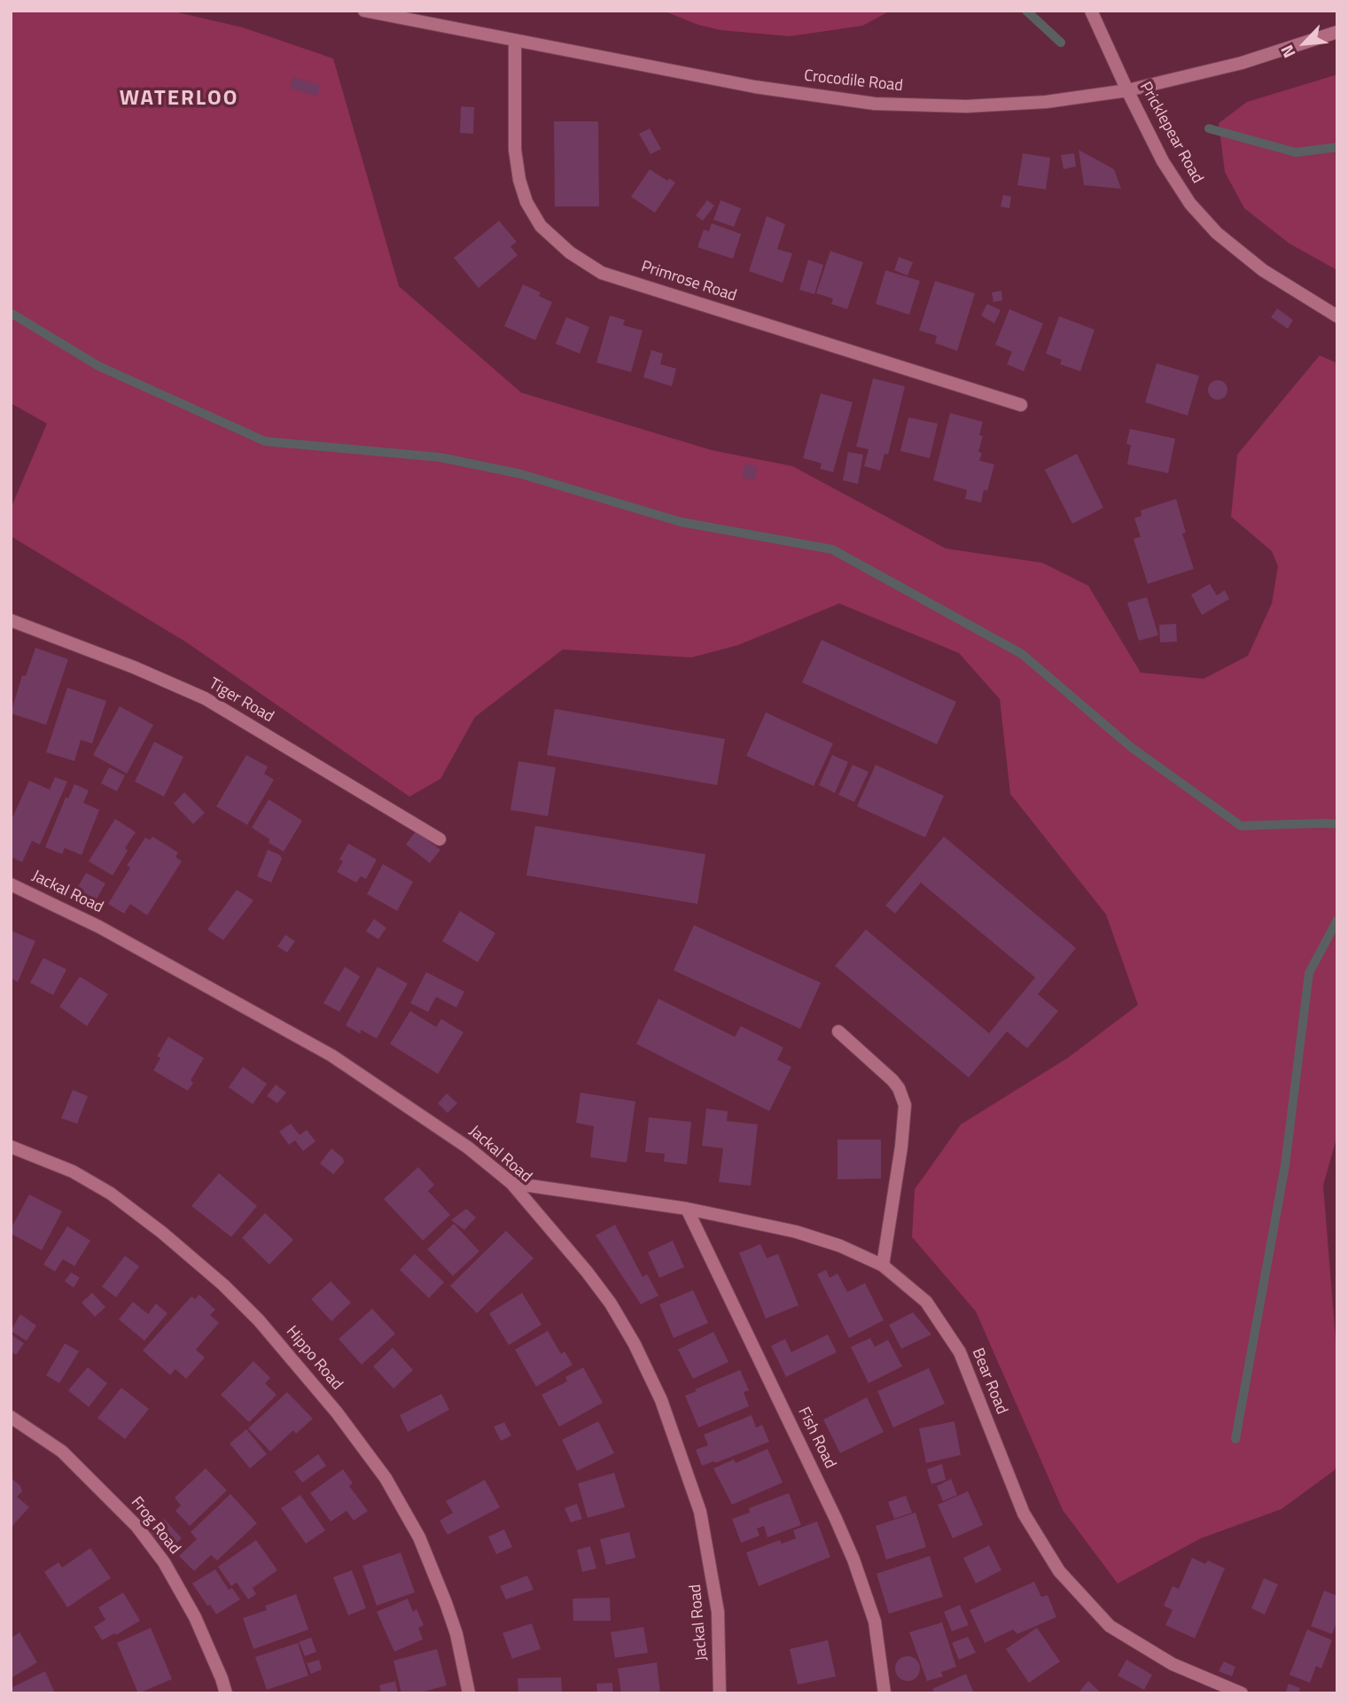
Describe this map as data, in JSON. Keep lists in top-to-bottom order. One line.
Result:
{"streets":{"street":["Crocodile Road","Pricklepear Road","Primrose Road","Tiger Road","Jackal Road","Hippo Road","Bear Road","Fish Road","Frog Road"]},"crossings":[["Crocodile Road","Pricklepear Road"],["Crocodile Road","Primrose Road"],["Jackal Road","Bear Road"],["Bear Road","Fish Road"]],"districts":["WATERLOO"],"north":"bottom left"}
